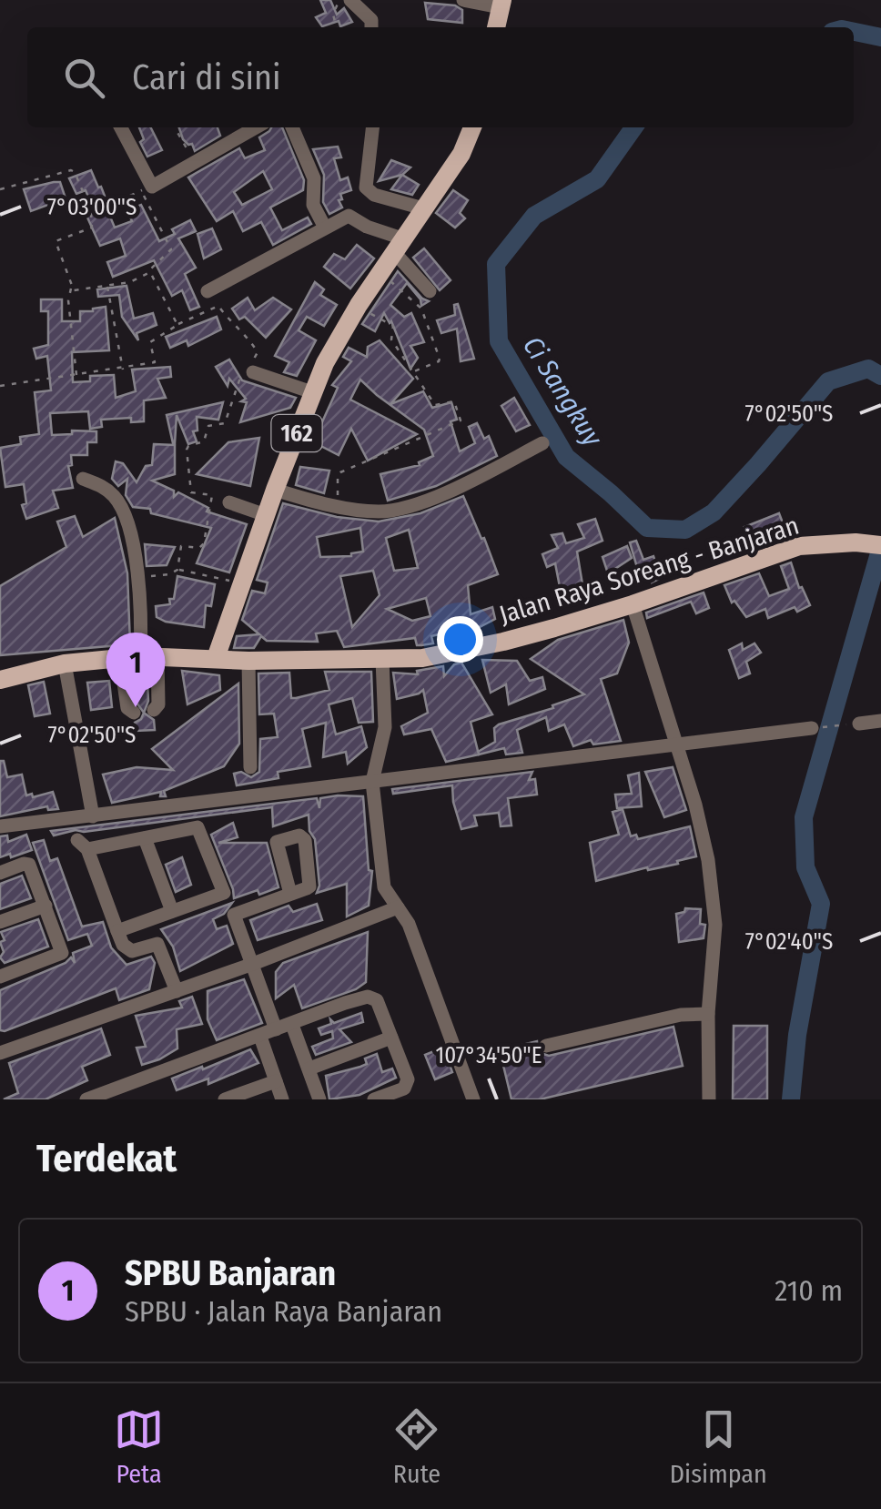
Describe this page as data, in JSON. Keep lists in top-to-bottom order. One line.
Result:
{"streets":{"main road":["162","Jalan Raya Soreang - Banjaran"]},"crossings":[["162","Jalan Raya Soreang - Banjaran"]],"water":["Ci Sangkuy"],"page":{"search":"Cari di sini","pins":"1","heading":"Terdekat","list":[{"mark":"1","name":"SPBU Banjaran","note":"SPBU · Jalan Raya Banjaran","value":"210 m"}],"nav":["Peta","Rute","Disimpan"]},"coordinates":["7°03'00\"S","7°02'50\"S","7°02'40\"S","107°34'50\"E"]}
